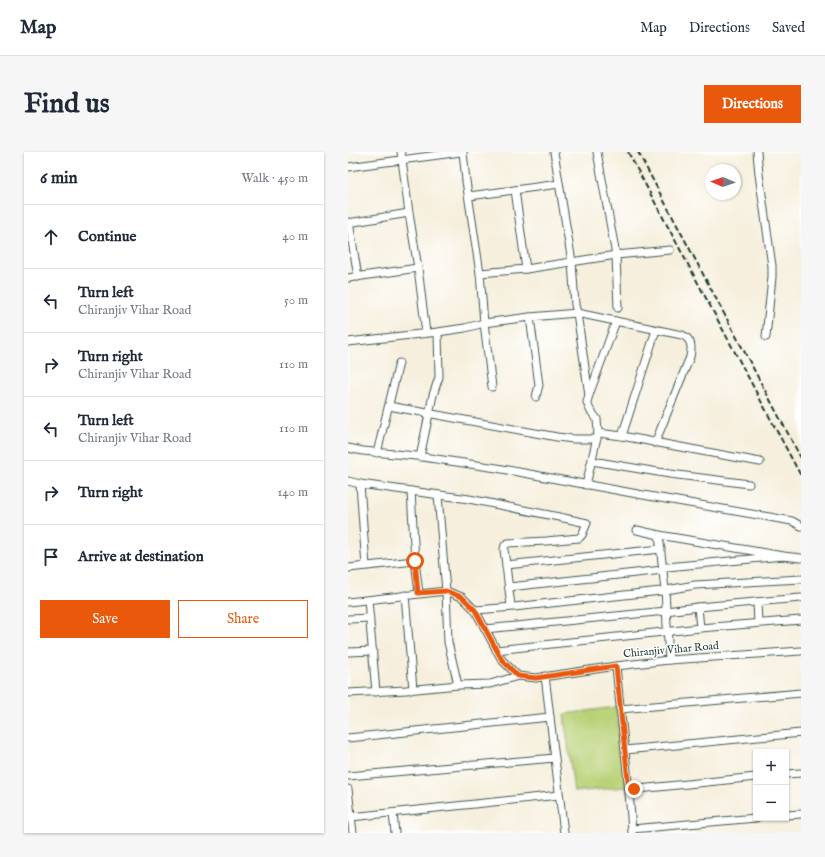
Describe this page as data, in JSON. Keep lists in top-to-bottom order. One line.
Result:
{"streets":{"street":["Chiranjiv Vihar Road"]},"north":"left","page":{"header":"Map","nav":["Map","Directions","Saved"],"buttons":["Directions",["Save","Share"]],"title":"Find us","heading":["6 min","Walk · 450 m"],"list":[["Continue","40 m"],["Turn left","Chiranjiv Vihar Road","50 m"],["Turn right","Chiranjiv Vihar Road","110 m"],["Turn left","Chiranjiv Vihar Road","110 m"],["Turn right","140 m"],"Arrive at destination"],"map_buttons":["+","−"]}}
